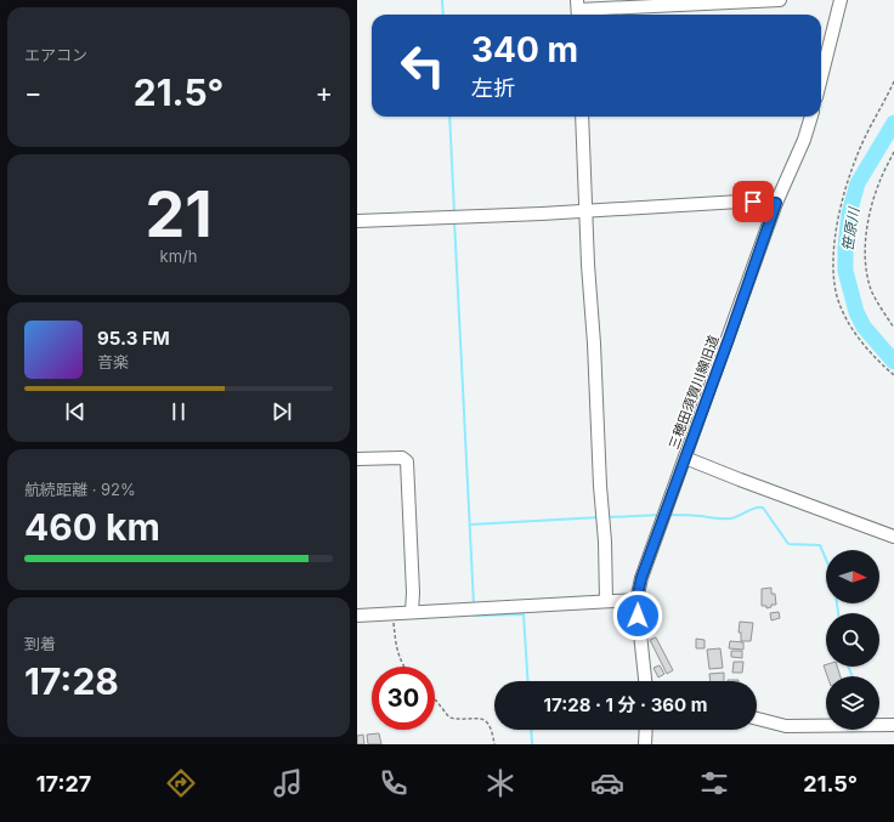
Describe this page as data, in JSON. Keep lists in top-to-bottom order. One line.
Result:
{"streets":{"street":["三穂田須賀川線旧道"]},"water":["笹原川"],"north":"right","page":{"tile":["エアコン",["21","km/h"],["航続距離 · 92%","460 km"],["到着","17:28"]],"turn":["340 m","左折"],"heat":["−","21.5°","+"],"song":["95.3 FM","音楽"],"limit":"30","trip":"17:28 · 1 分 · 360 m","tabs":["17:27","21.5°"]}}
